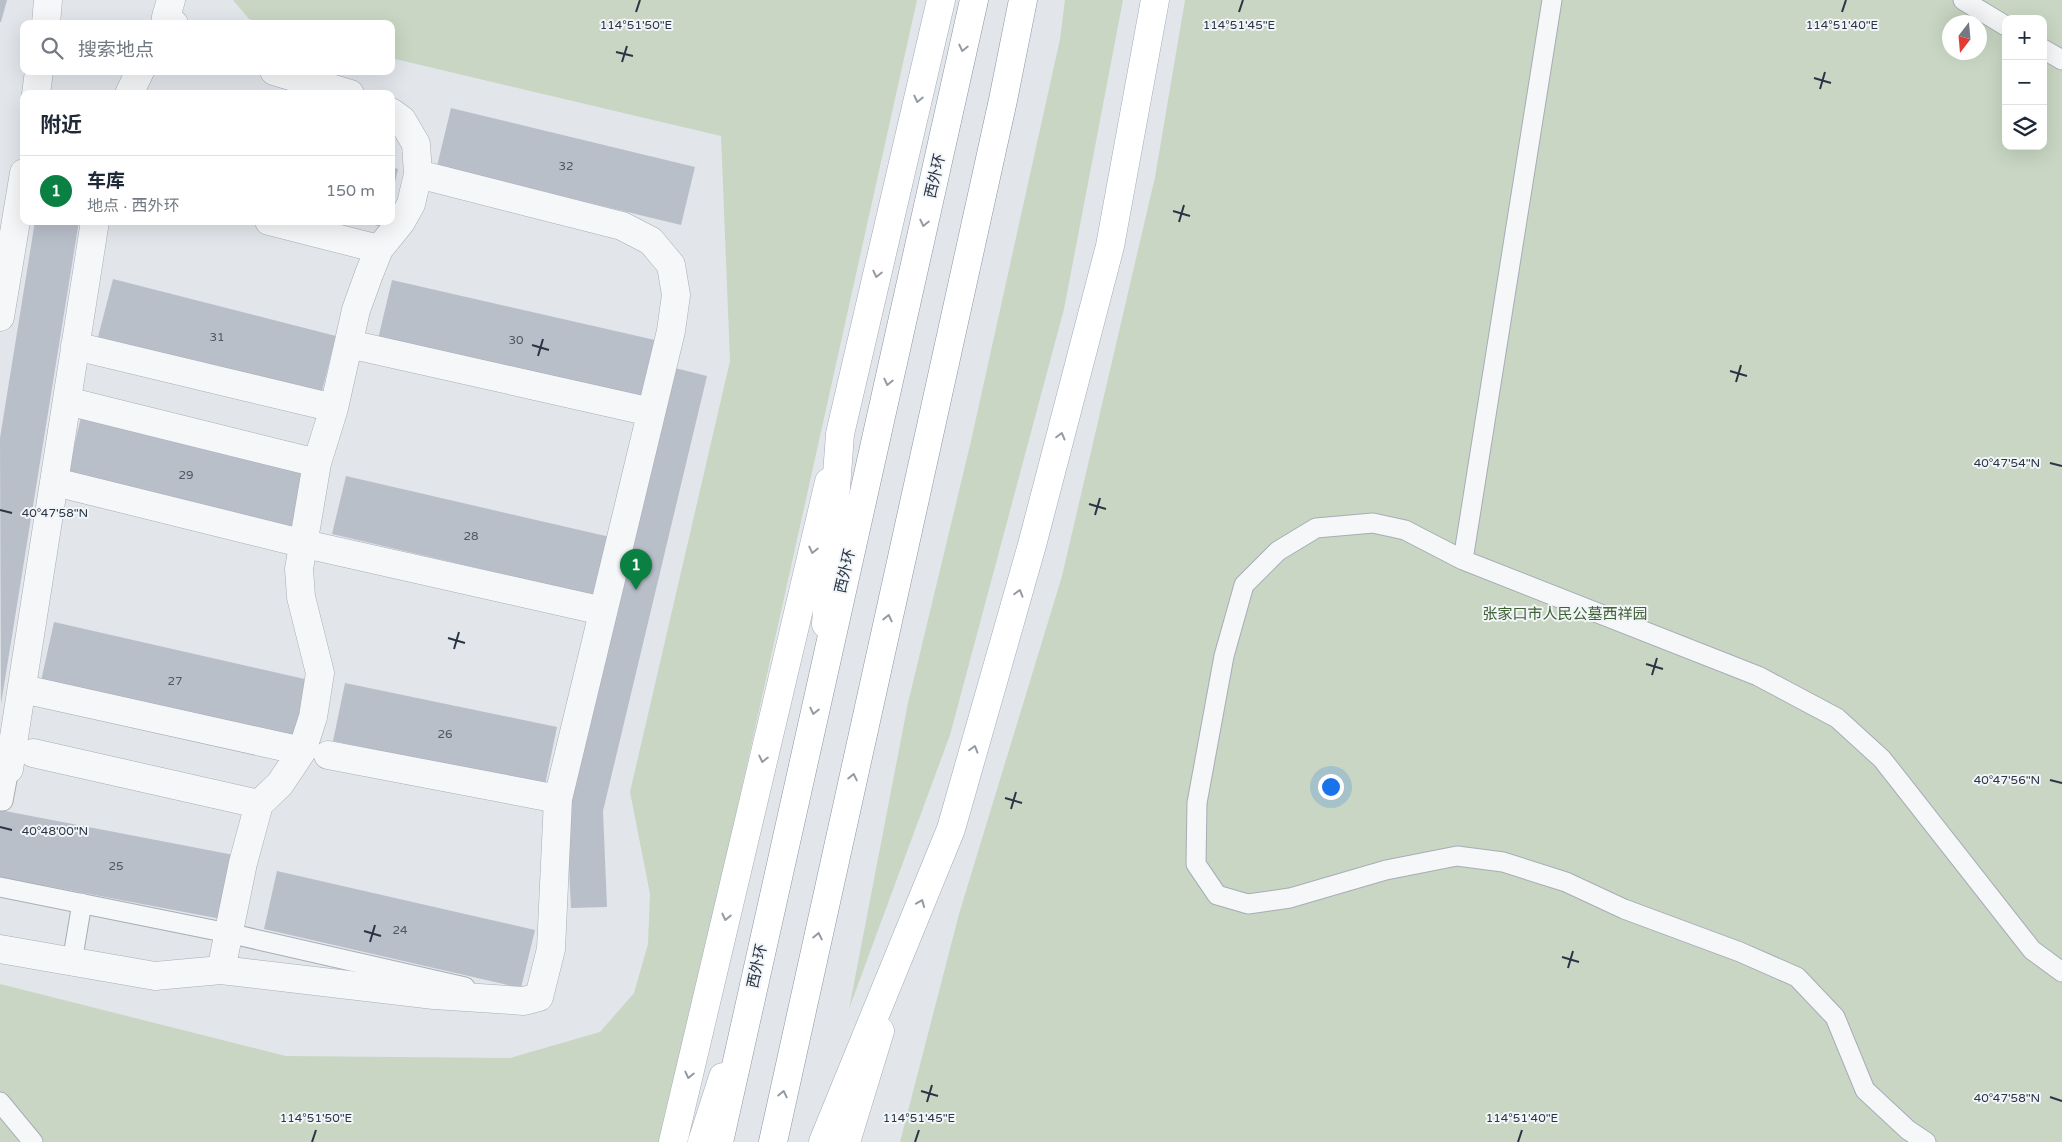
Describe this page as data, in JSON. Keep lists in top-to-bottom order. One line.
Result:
{"streets":{"main road":["西外环"]},"parks":["张家口市人民公墓西祥园"],"house_numbers":["32","31","30","29","28","27","26","25","24"],"north":"bottom","page":{"map_buttons":["+","−"],"search":"搜索地点","heading":"附近","list":[{"mark":"1","name":"车库","note":"地点 · 西外环","value":"150 m"}],"pins":"1"},"coordinates":["114°51'50\"E","114°51'45\"E","114°51'40\"E","40°47'54\"N","40°47'58\"N","40°47'56\"N","40°48'00\"N"]}
